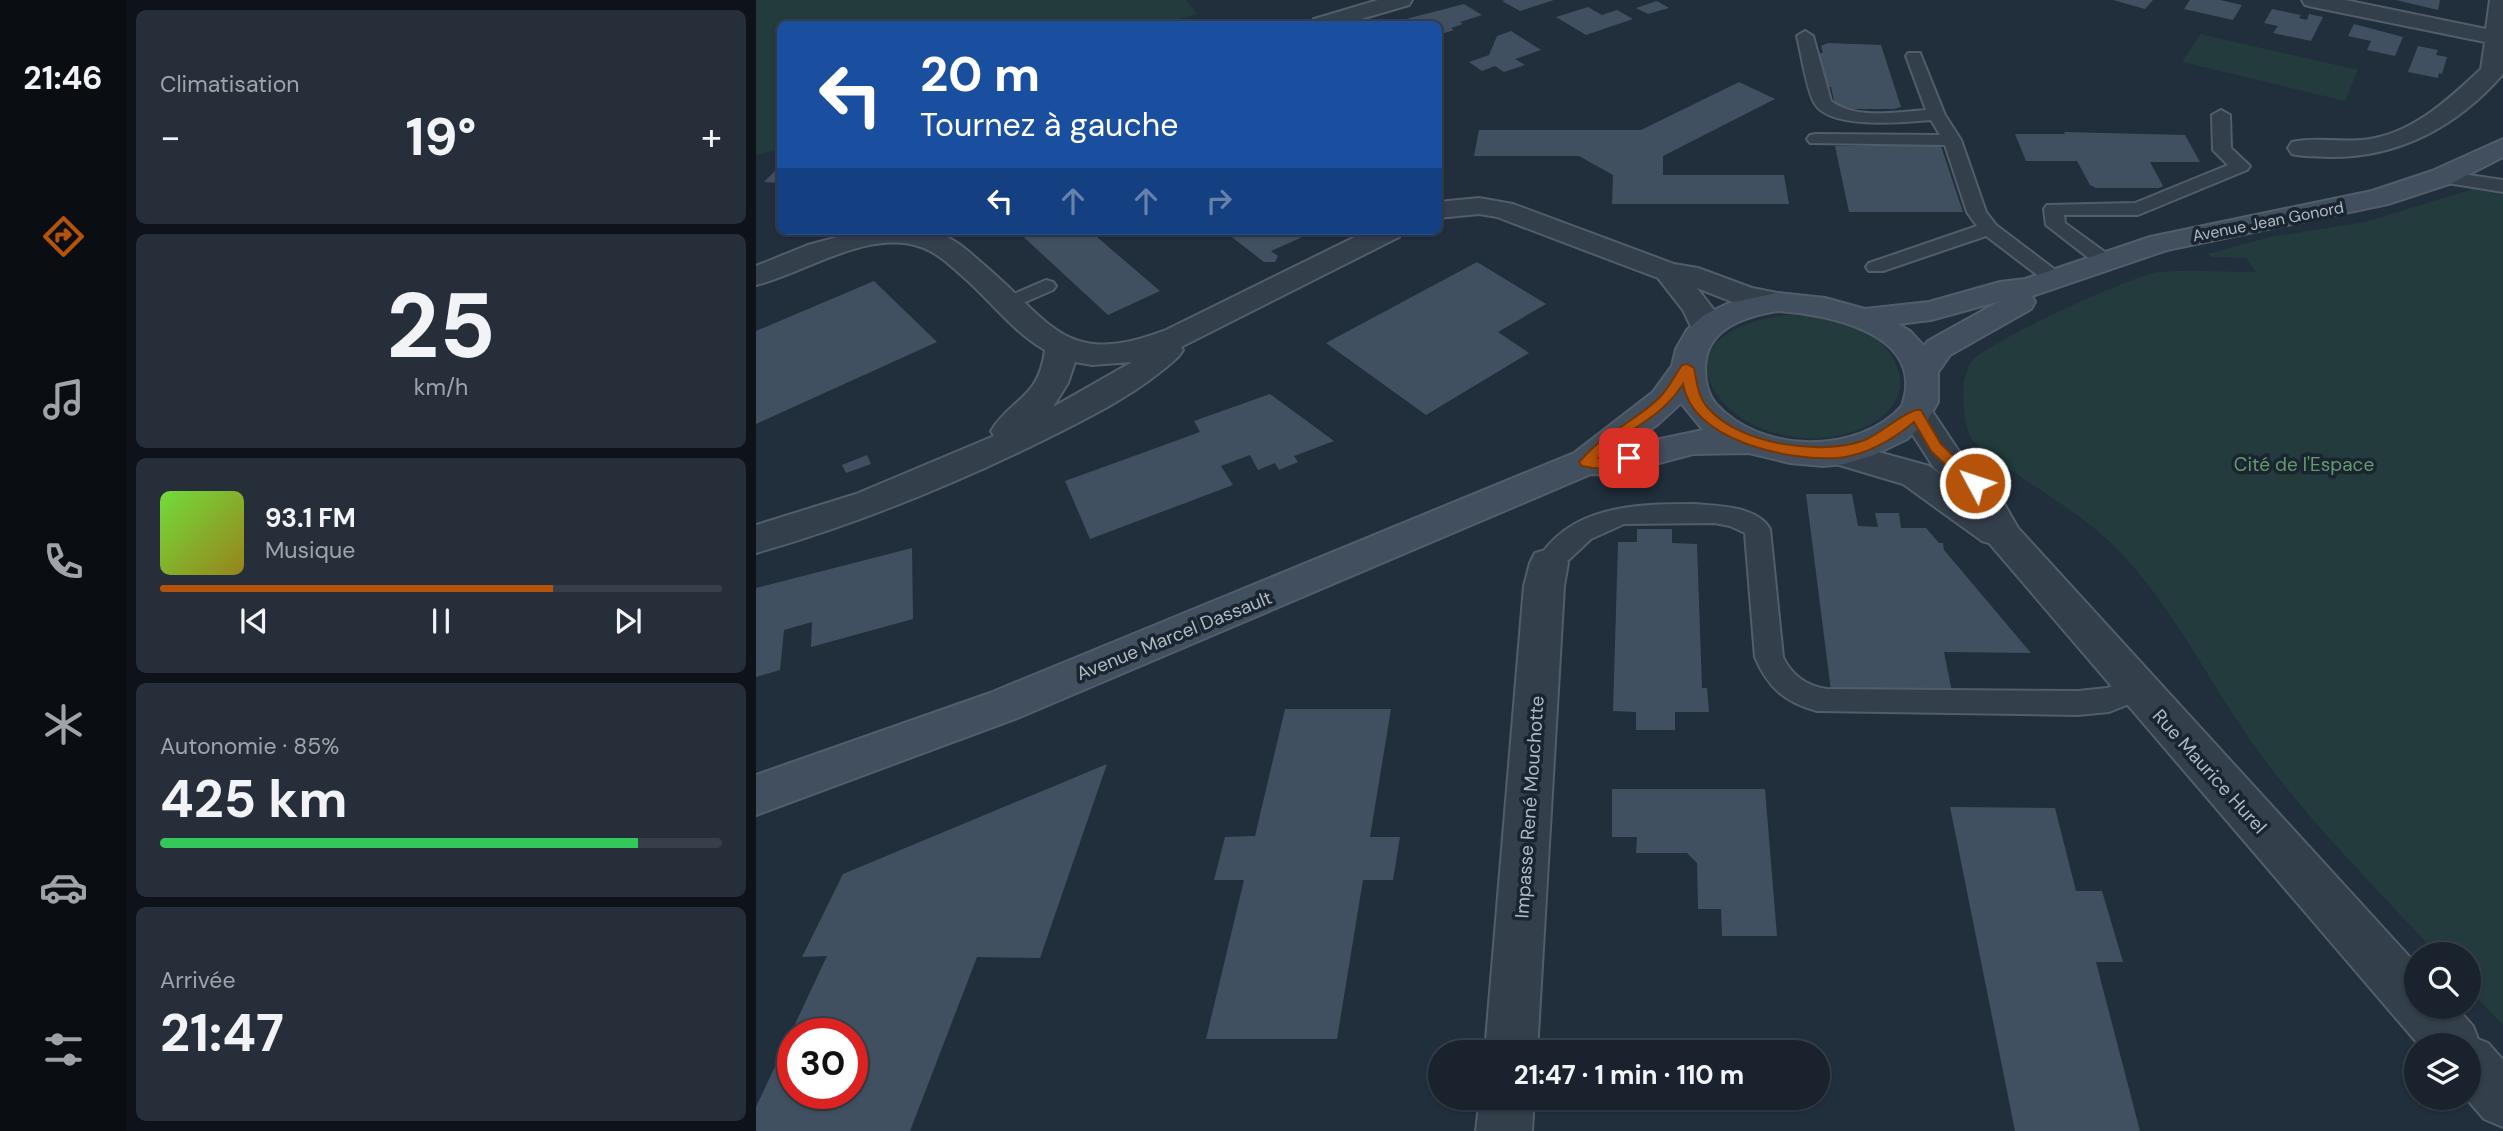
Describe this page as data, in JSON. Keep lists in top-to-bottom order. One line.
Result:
{"streets":{"street":["Avenue Jean Gonord","Avenue Marcel Dassault","Rue Maurice Hurel","Impasse René Mouchotte"]},"crossings":[["Avenue Jean Gonord","Avenue Marcel Dassault"],["Avenue Jean Gonord","Rue Maurice Hurel"],["Avenue Marcel Dassault","Rue Maurice Hurel"]],"parks":["Cité de l'Espace"],"page":{"tabs":"21:46","tile":["Climatisation",["25","km/h"],["Autonomie · 85%","425 km"],["Arrivée","21:47"]],"turn":["20 m","Tournez à gauche"],"heat":["−","19°","+"],"song":["93.1 FM","Musique"],"limit":"30","trip":"21:47 · 1 min · 110 m"}}
